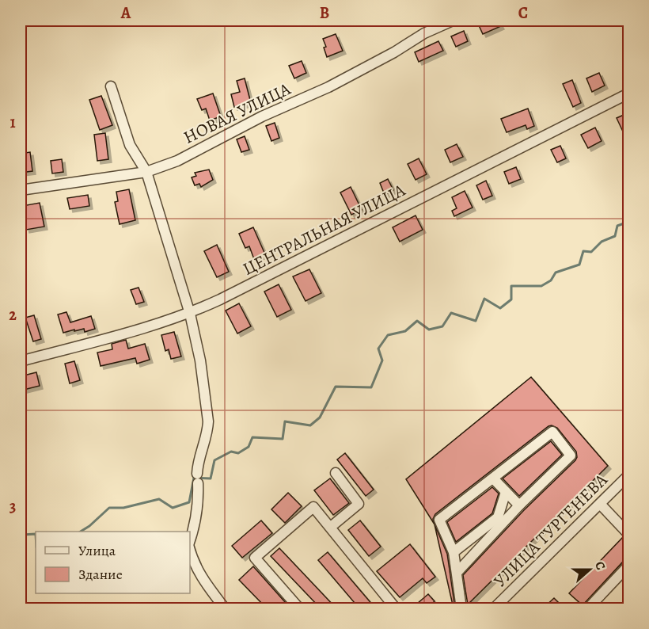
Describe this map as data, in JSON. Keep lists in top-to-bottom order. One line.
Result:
{"streets":{"street":["НОВАЯ УЛИЦА","ЦЕНТРАЛЬНАЯ УЛИЦА","УЛИЦА ТУРГЕНЕВА"]},"legend":["Улица","Здание"],"north":"right","grid":{"columns":["A","B","C"],"rows":["1","2","3"]}}
